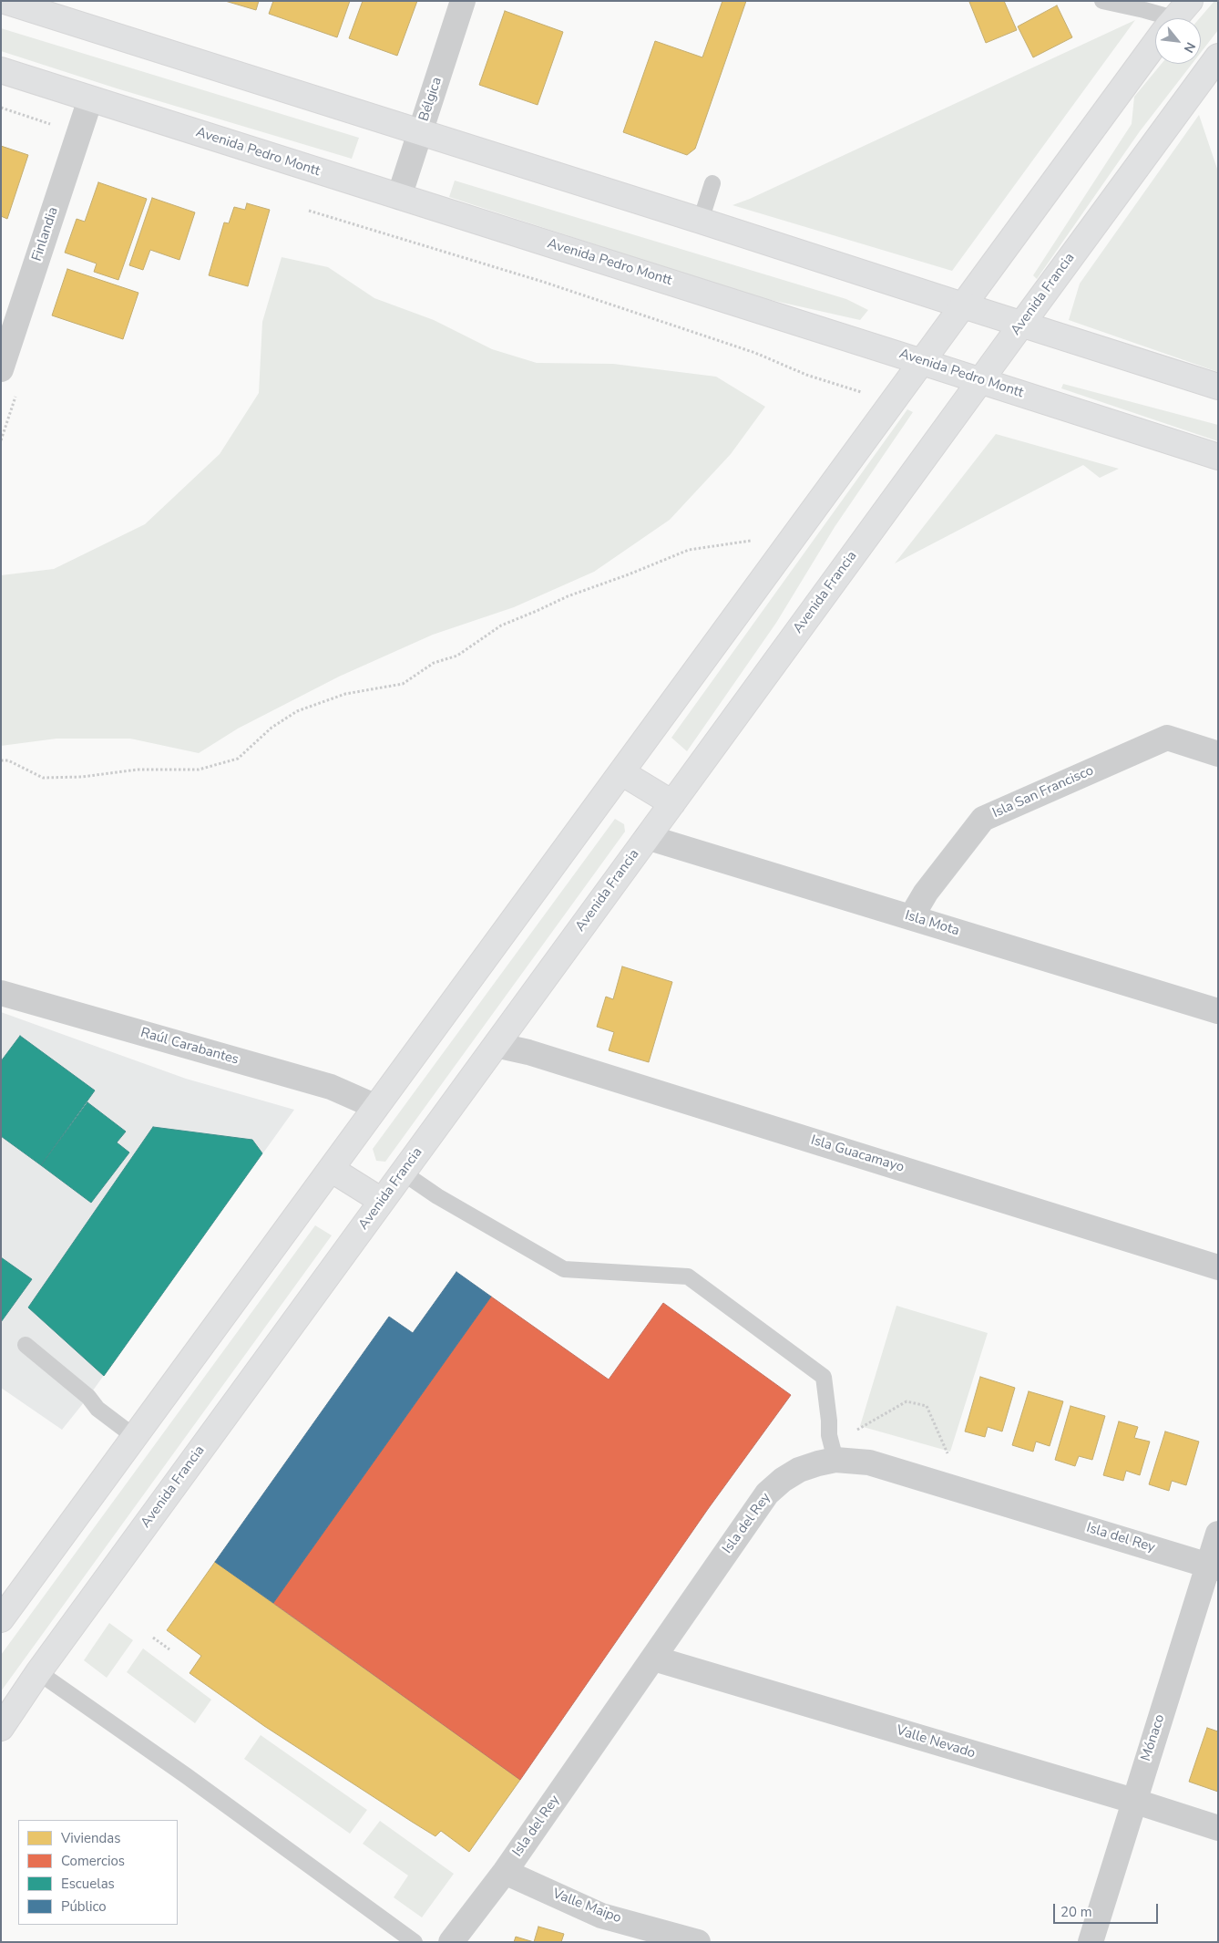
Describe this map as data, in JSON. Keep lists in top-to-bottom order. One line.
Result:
{"streets":{"main road":["Avenida Pedro Montt","Avenida Francia"],"street":["Bélgica","Finlandia","Isla San Francisco","Isla Mota","Raúl Carabantes","Isla Guacamayo","Isla del Rey","Mónaco","Valle Nevado","Valle Maipo"]},"crossings":[["Bélgica","Avenida Pedro Montt"],["Avenida Pedro Montt","Finlandia"],["Avenida Pedro Montt","Avenida Francia"],["Avenida Francia","Isla Mota"],["Avenida Francia","Isla Guacamayo"],["Isla San Francisco","Isla Mota"],["Isla del Rey","Mónaco"],["Isla del Rey","Valle Nevado"],["Isla del Rey","Valle Maipo"],["Mónaco","Valle Nevado"]],"legend":["Viviendas","Comercios","Escuelas","Público"],"scale_bar":"20 m","north":"bottom right"}
